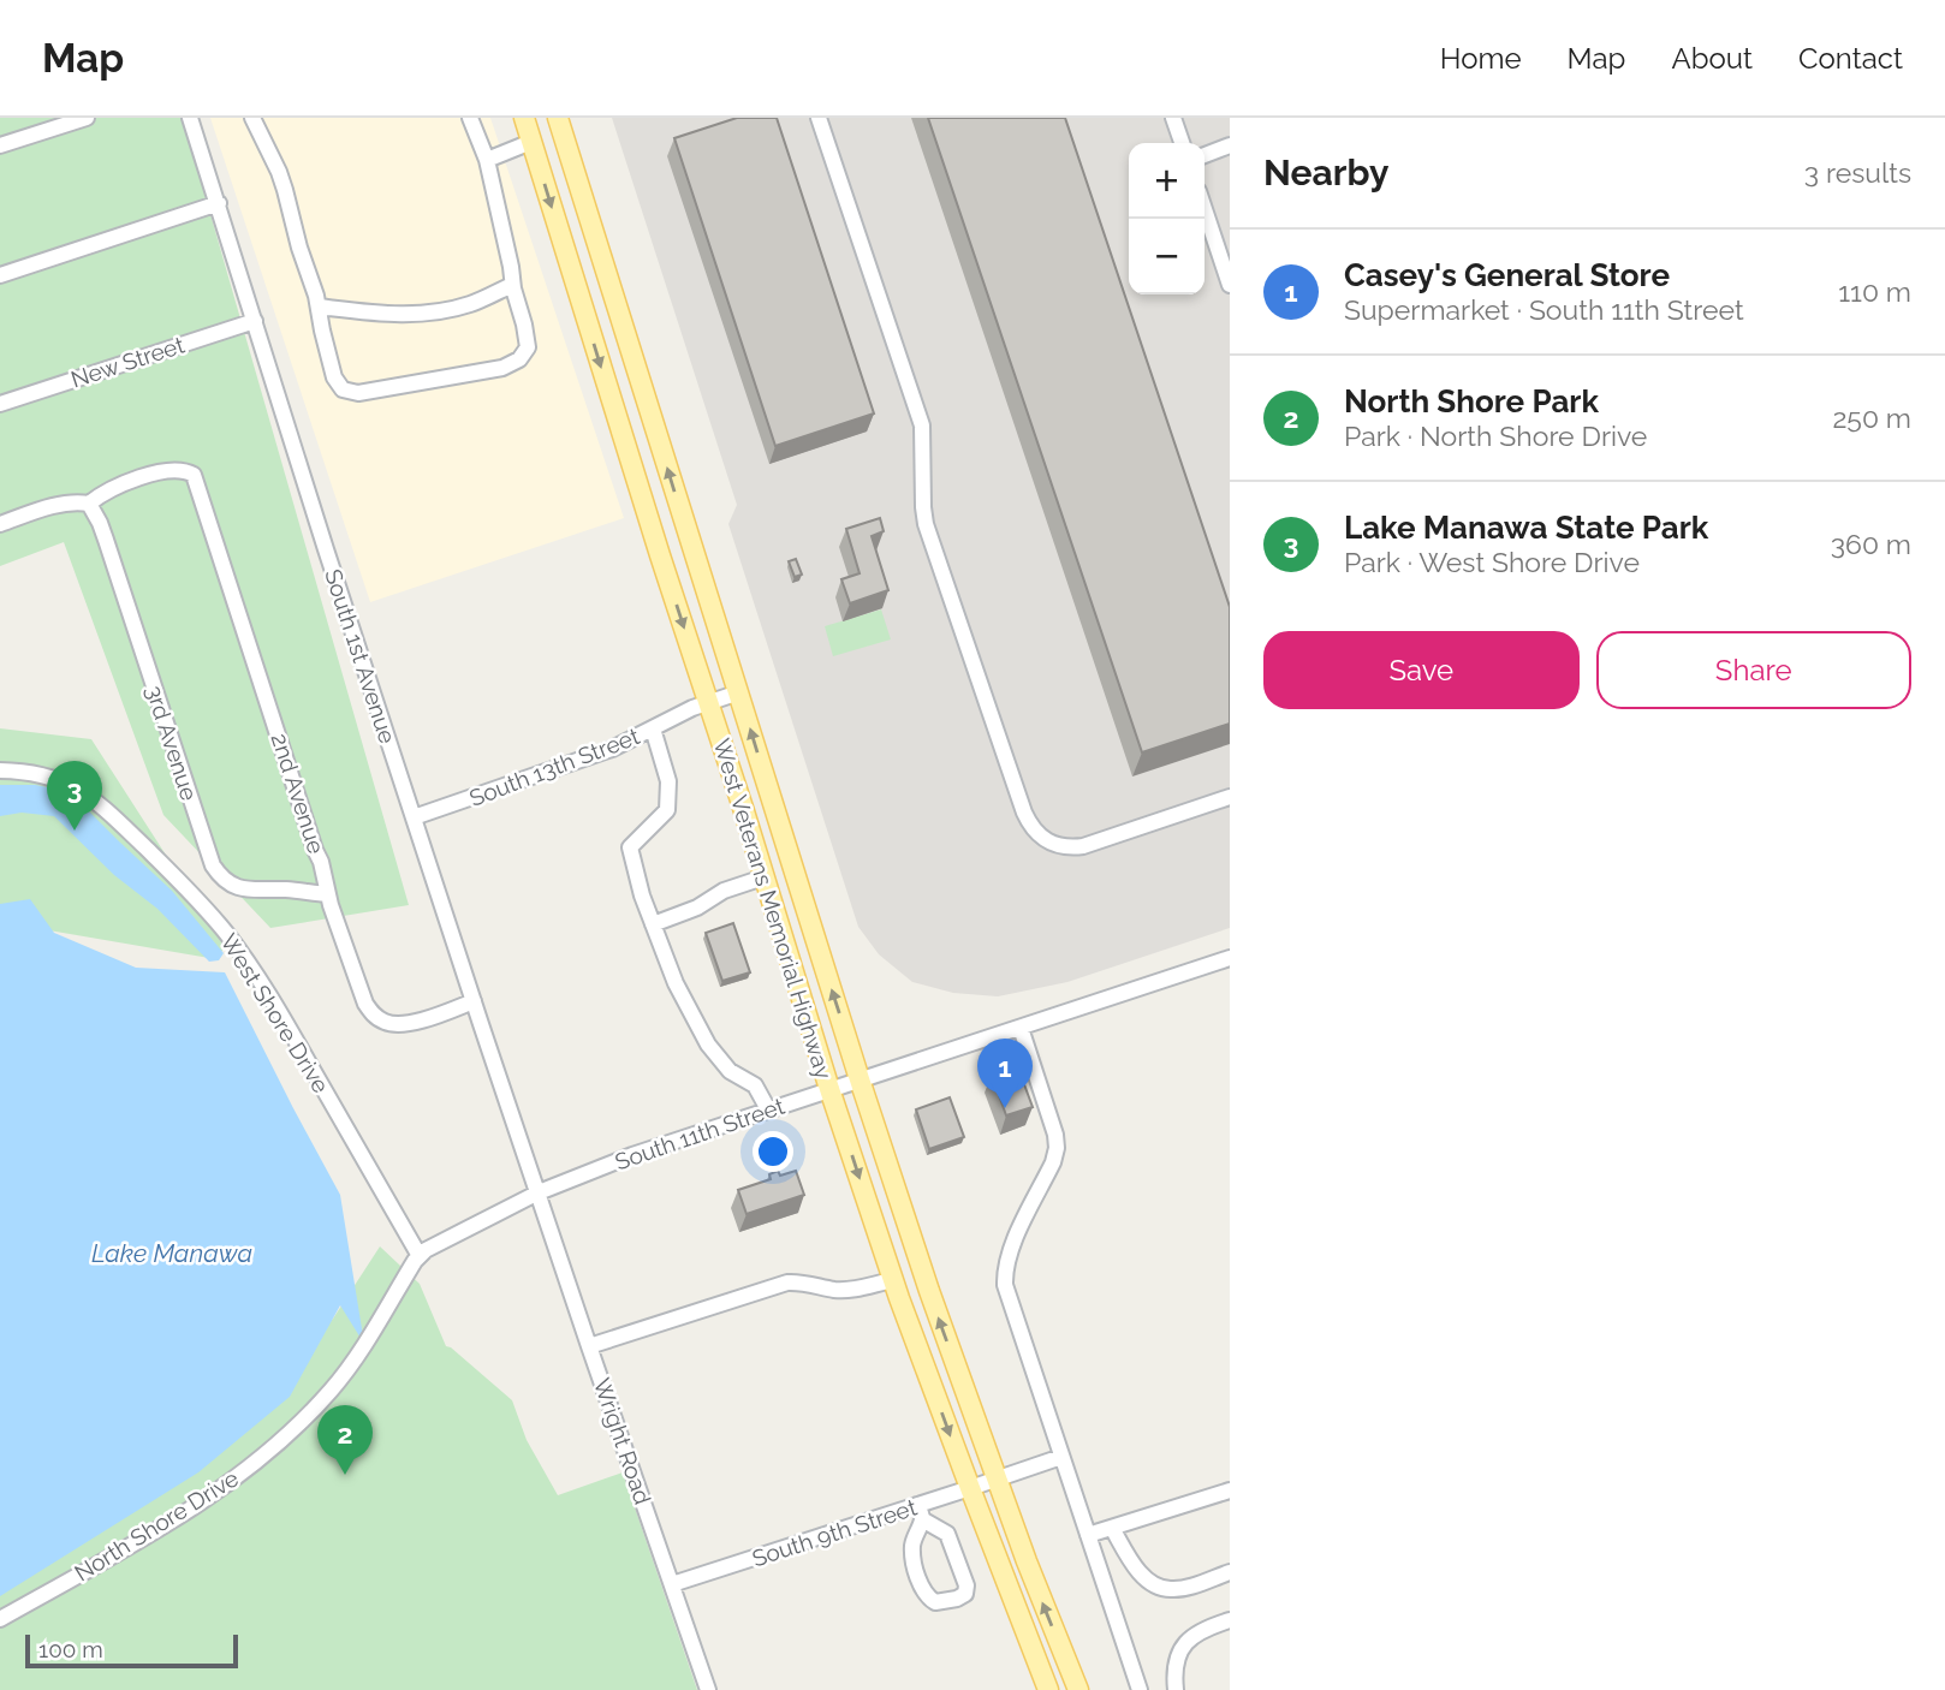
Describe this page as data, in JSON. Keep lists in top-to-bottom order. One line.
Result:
{"streets":{"main road":["West Veterans Memorial Highway"],"street":["New Street","South 1st Avenue","3rd Avenue","South 13th Street","2nd Avenue","West Shore Drive","South 11th Street","Wright Road","North Shore Drive","South 9th Street"]},"crossings":[["New Street","South 1st Avenue"],["South 1st Avenue","South 13th Street"],["South 1st Avenue","2nd Avenue"],["South 1st Avenue","South 11th Street"],["South 1st Avenue","Wright Road"],["3rd Avenue","2nd Avenue"],["South 13th Street","West Veterans Memorial Highway"],["West Veterans Memorial Highway","South 11th Street"],["West Veterans Memorial Highway","South 9th Street"],["West Shore Drive","South 11th Street"],["West Shore Drive","North Shore Drive"],["South 11th Street","Wright Road"],["South 11th Street","North Shore Drive"],["Wright Road","South 9th Street"]],"water":["Lake Manawa"],"scale_bar":"100 m","page":{"header":"Map","nav":["Home","Map","About","Contact"],"heading":["Nearby","3 results"],"map_buttons":["+","−"],"list":[{"mark":"1","name":"Casey's General Store","note":"Supermarket · South 11th Street","value":"110 m"},{"mark":"2","name":"North Shore Park","note":"Park · North Shore Drive","value":"250 m"},{"mark":"3","name":"Lake Manawa State Park","note":"Park · West Shore Drive","value":"360 m"}],"buttons":["Save","Share"],"pins":["3","1","2"],"scale":"100 m"}}
